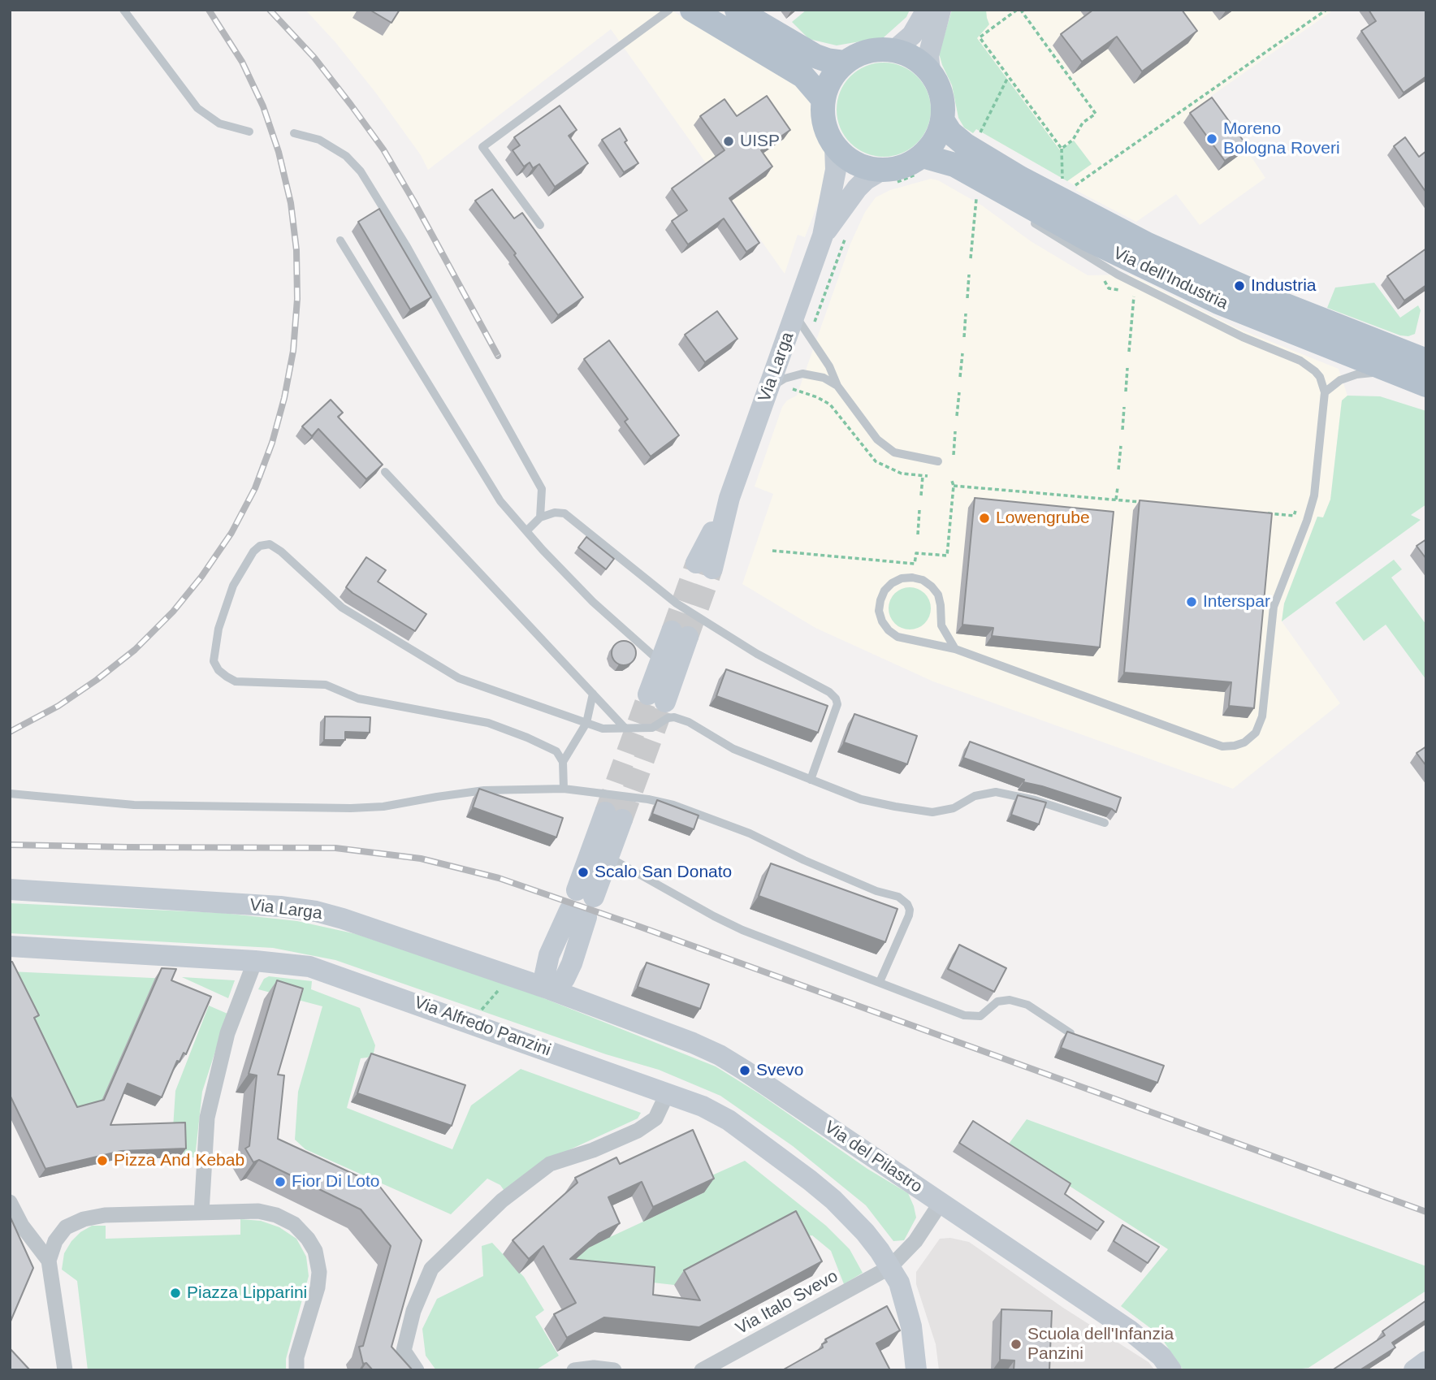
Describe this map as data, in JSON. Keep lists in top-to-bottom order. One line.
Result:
{"streets":{"main road":["Via dell'Industria"],"street":["Via Larga","Via Alfredo Panzini","Via del Pilastro","Via Italo Svevo"]},"crossings":[["Via dell'Industria","Via Larga"],["Via Larga","Via del Pilastro"],["Via Alfredo Panzini","Via Italo Svevo"]],"places":["Moreno Bologna Roveri","UISP","Industria","Lowengrube","Interspar","Scalo San Donato","Svevo","Pizza And Kebab","Fior Di Loto","Piazza Lipparini","Scuola dell'Infanzia Panzini"]}
